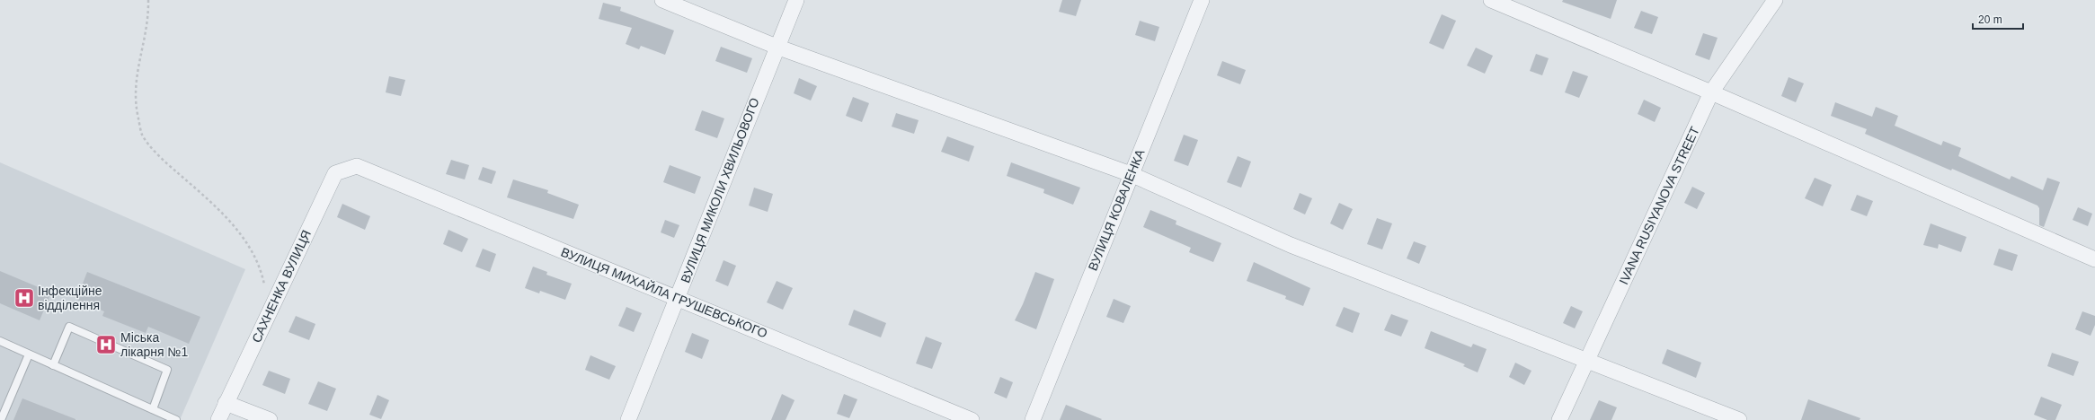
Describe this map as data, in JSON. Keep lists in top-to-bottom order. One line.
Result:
{"streets":{"street":["ВУЛИЦЯ МИКОЛИ ХВИЛЬОВОГО","IVANA RUSIYANOVA STREET","ВУЛИЦЯ КОВАЛЕНКА","САХНЕНКА ВУЛИЦЯ","ВУЛИЦЯ МИХАЙЛА ГРУШЕВСЬКОГО"]},"crossings":[["ВУЛИЦЯ МИКОЛИ ХВИЛЬОВОГО","ВУЛИЦЯ МИХАЙЛА ГРУШЕВСЬКОГО"],["САХНЕНКА ВУЛИЦЯ","ВУЛИЦЯ МИХАЙЛА ГРУШЕВСЬКОГО"]],"places":{"hospital":["Інфекційне відділення","Міська лікарня №1"]},"scale_bar":"20 m"}
